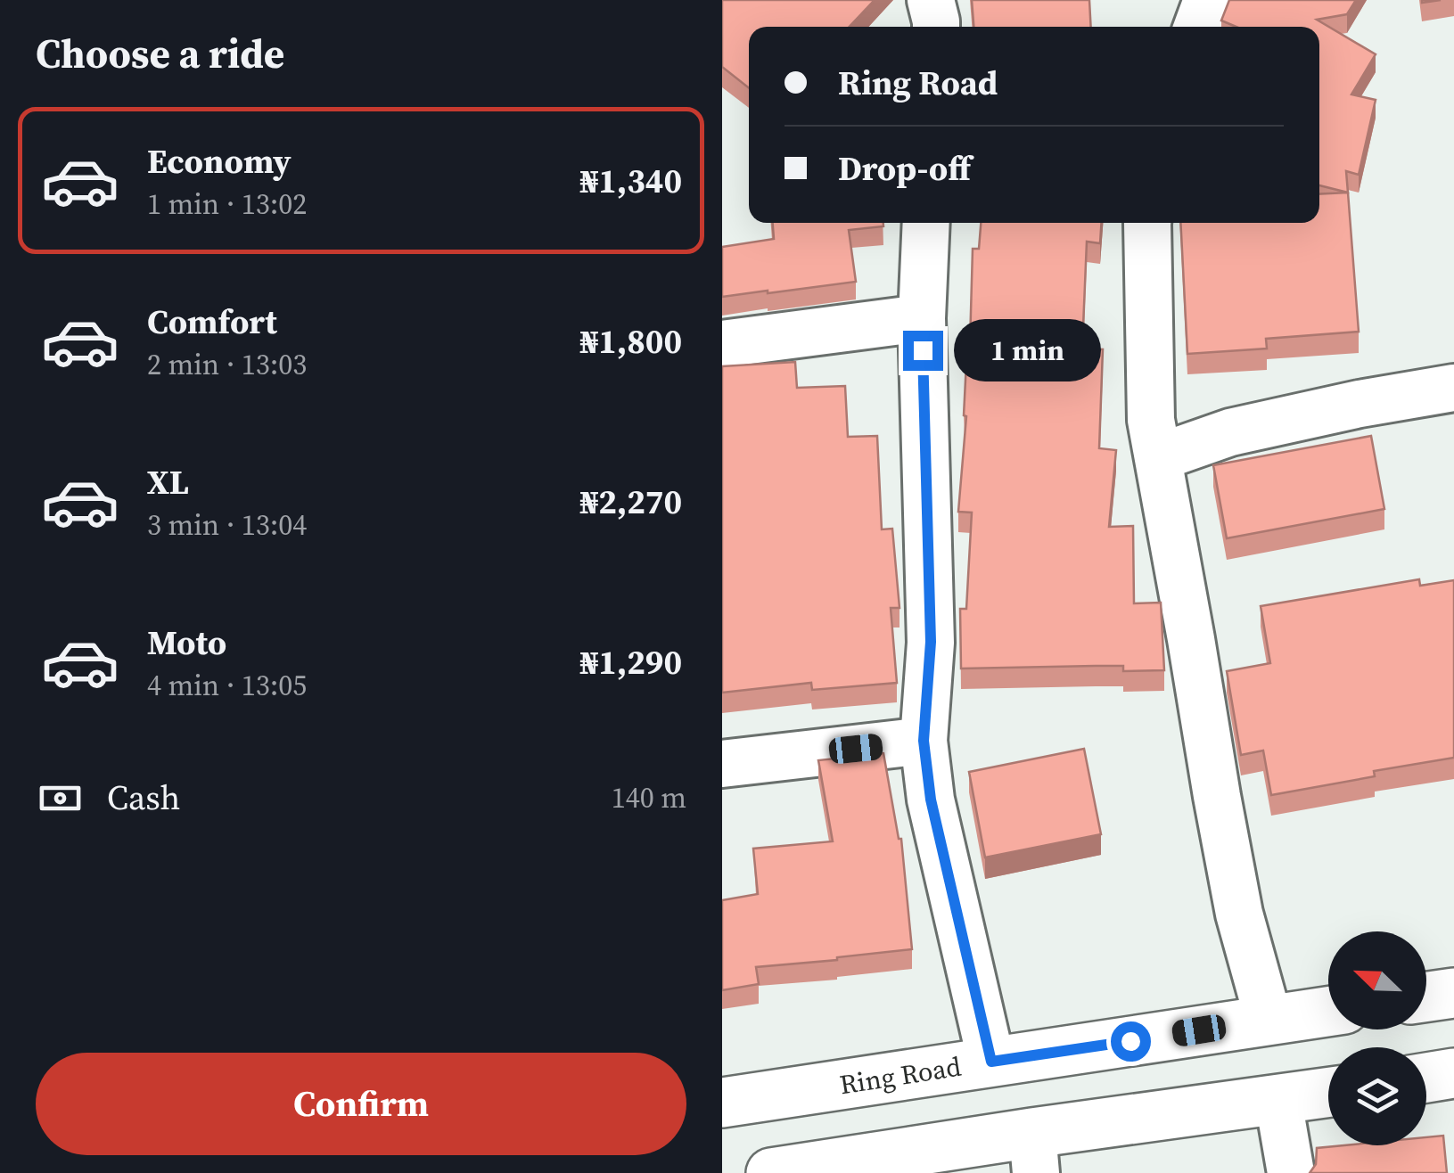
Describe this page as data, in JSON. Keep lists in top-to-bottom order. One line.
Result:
{"streets":{"main road":["Ring Road"]},"north":"top left","page":{"heading":"Choose a ride","banner":["Ring Road","Drop-off"],"list":[{"name":"Economy","note":"1 min · 13:02","value":"₦1,340"},{"name":"Comfort","note":"2 min · 13:03","value":"₦1,800"},{"name":"XL","note":"3 min · 13:04","value":"₦2,270"},{"name":"Moto","note":"4 min · 13:05","value":"₦1,290"}],"bubble":"1 min","pay":["Cash","140 m"],"buttons":"Confirm"}}
